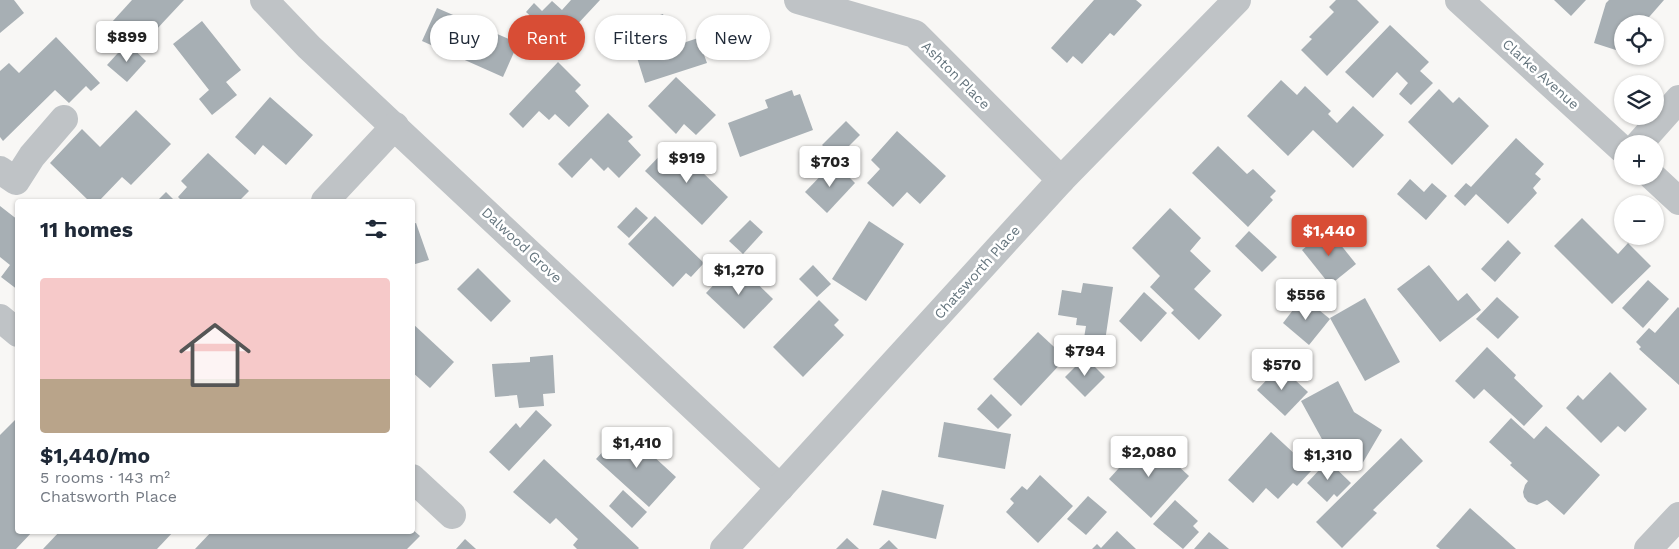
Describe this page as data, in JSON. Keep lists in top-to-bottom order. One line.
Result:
{"streets":{"street":["Clarke Avenue","Ashton Place","Dalwood Grove","Chatsworth Place"]},"crossings":[["Ashton Place","Chatsworth Place"],["Dalwood Grove","Chatsworth Place"]],"page":{"map_buttons":["+","−"],"chip":["Buy","Rent","Filters","New"],"price":["$899","$919","$703","$1,440","$1,270","$556","$794","$570","$1,410","$2,080","$1,310"],"heading":"11 homes","list":[{"name":"$1,440/mo","note":"5 rooms · 143 m² · Chatsworth Place"}]}}
